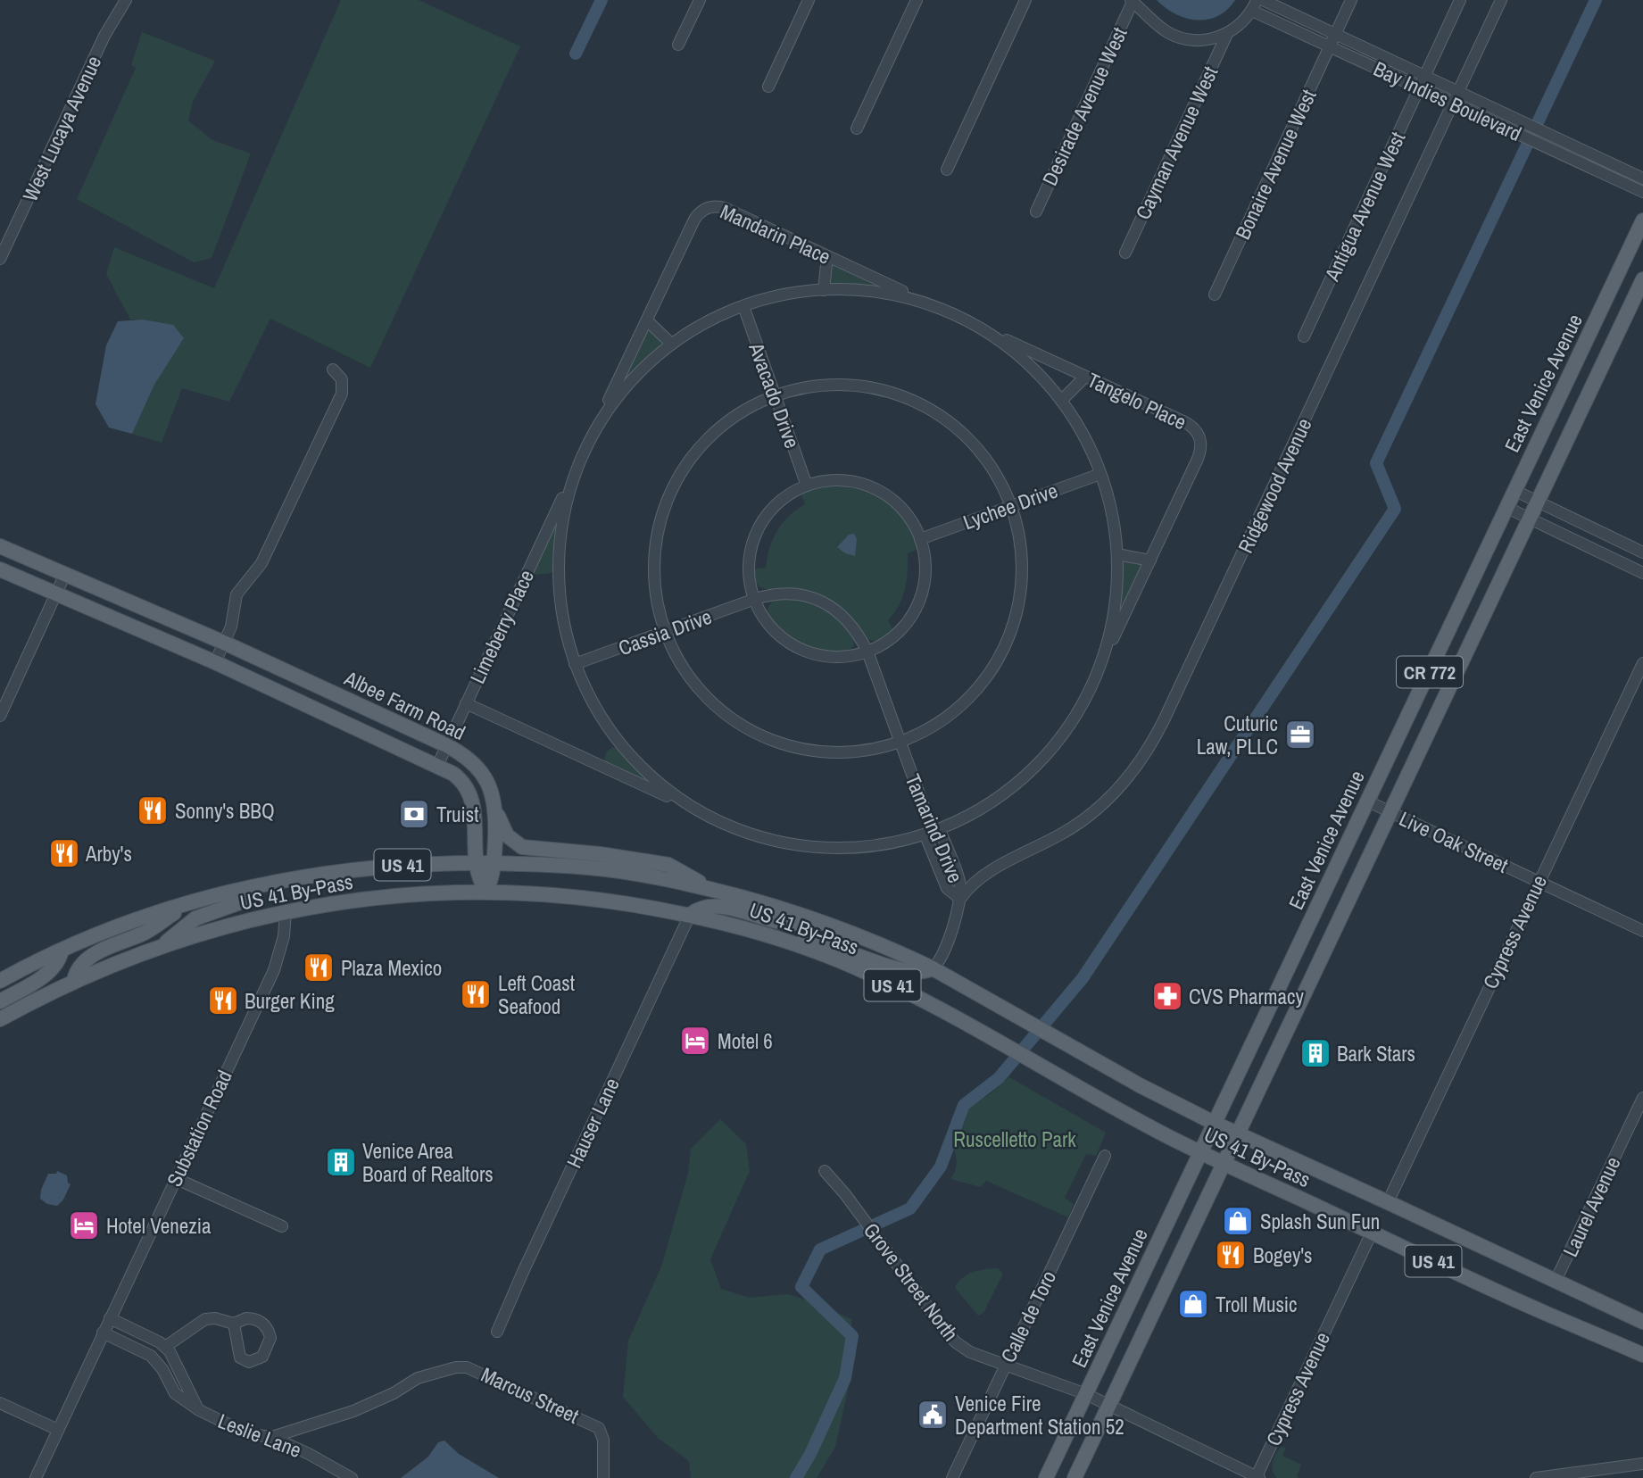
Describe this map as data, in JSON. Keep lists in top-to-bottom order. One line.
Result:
{"streets":{"main road":["East Venice Avenue","CR 772","Albee Farm Road","US 41","US 41 By-Pass"],"street":["Bay Indies Boulevard","Desirade Avenue West","West Lucaya Avenue","Cayman Avenue West","Bonaire Avenue West","Antigua Avenue West","Mandarin Place","Avacado Drive","Tangelo Place","Ridgewood Avenue","Lychee Drive","Limeberry Place","Cassia Drive","Tamarind Drive","Live Oak Street","Cypress Avenue","Hauser Lane","Substation Road","Laurel Avenue","Grove Street North","Calle de Toro","Marcus Street","Leslie Lane"]},"crossings":[["Bay Indies Boulevard","Cayman Avenue West"],["Bay Indies Boulevard","Bonaire Avenue West"],["Bay Indies Boulevard","Antigua Avenue West"],["Bay Indies Boulevard","Ridgewood Avenue"],["East Venice Avenue","Live Oak Street"],["East Venice Avenue","US 41 By-Pass"],["East Venice Avenue","Grove Street North"],["Ridgewood Avenue","Tamarind Drive"],["Cassia Drive","Tamarind Drive"],["CR 772","Live Oak Street"],["CR 772","US 41 By-Pass"],["Albee Farm Road","US 41 By-Pass"],["Tamarind Drive","US 41 By-Pass"],["Live Oak Street","Cypress Avenue"],["US 41 By-Pass","Cypress Avenue"],["US 41 By-Pass","Hauser Lane"],["US 41 By-Pass","Substation Road"],["US 41 By-Pass","Laurel Avenue"],["Cypress Avenue","Grove Street North"],["Substation Road","Leslie Lane"],["Grove Street North","Calle de Toro"],["Marcus Street","Leslie Lane"]],"parks":["Ruscelletto Park"],"places":{"office":["Cuturic Law, PLLC"],"restaurant":["Sonny's BBQ","Arby's","Plaza Mexico","Left Coast Seafood","Burger King","Bogey's"],"bank":["Truist"],"pharmacy":["CVS Pharmacy"],"hotel":["Motel 6","Hotel Venezia"],"building":["Bark Stars","Venice Area Board of Realtors"],"shop":["Splash Sun Fun","Troll Music"],"public building":["Venice Fire Department Station 52"]}}
